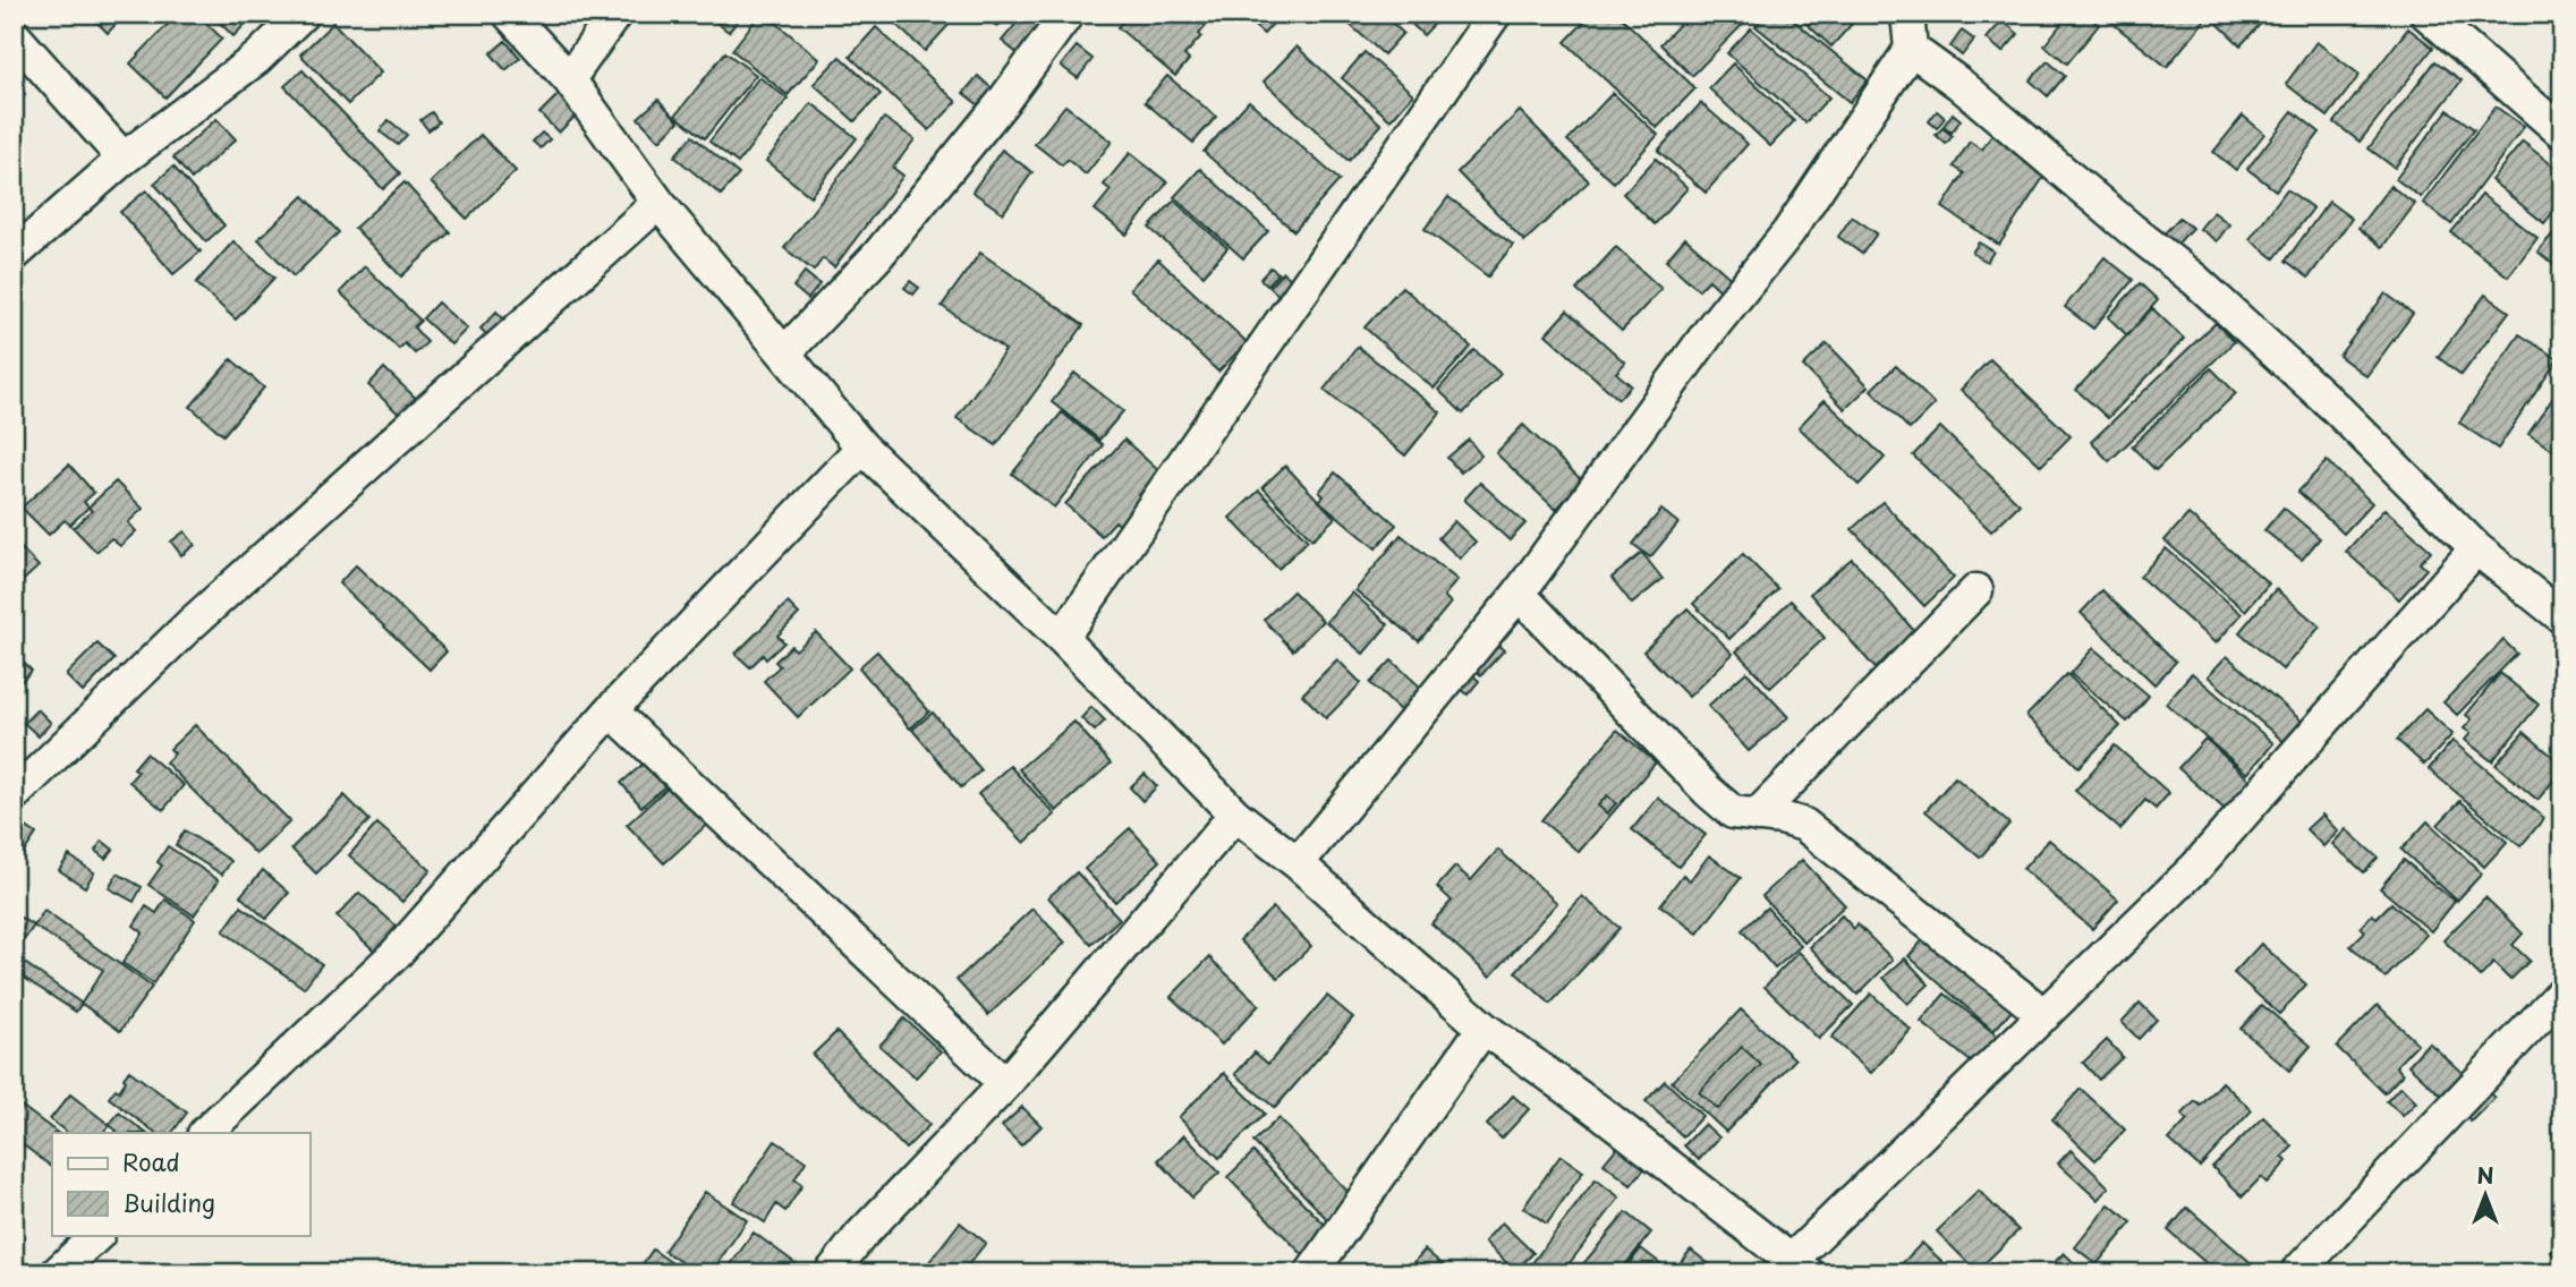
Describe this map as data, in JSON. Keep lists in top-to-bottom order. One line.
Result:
{"legend":["Road","Building"],"north":"top"}
